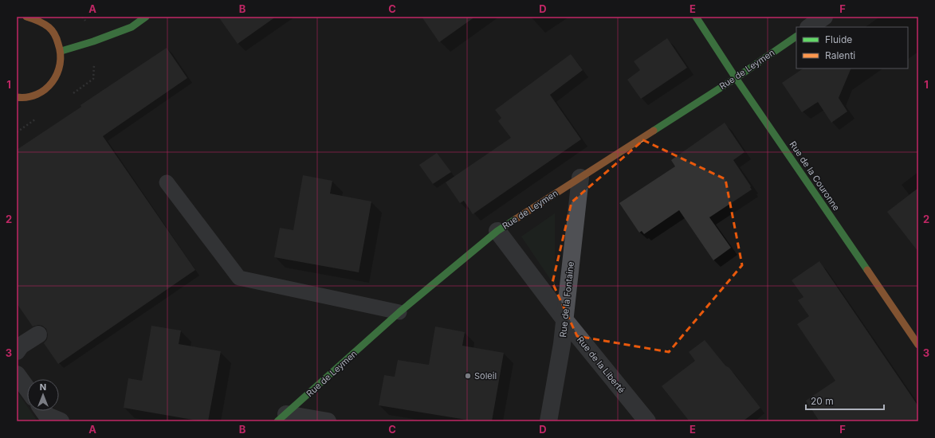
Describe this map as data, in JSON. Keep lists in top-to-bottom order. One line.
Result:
{"streets":{"street":["Rue de Leymen","Rue de la Couronne","Rue de la Fontaine","Rue de la Liberté"]},"crossings":[["Rue de Leymen","Rue de la Couronne"],["Rue de Leymen","Rue de la Fontaine"],["Rue de Leymen","Rue de la Liberté"],["Rue de la Fontaine","Rue de la Liberté"]],"places":["Soleil"],"legend":["Fluide","Ralenti"],"scale_bar":"20 m","north":"top","grid":{"columns":["A","B","C","D","E","F"],"rows":["1","2","3"]}}
